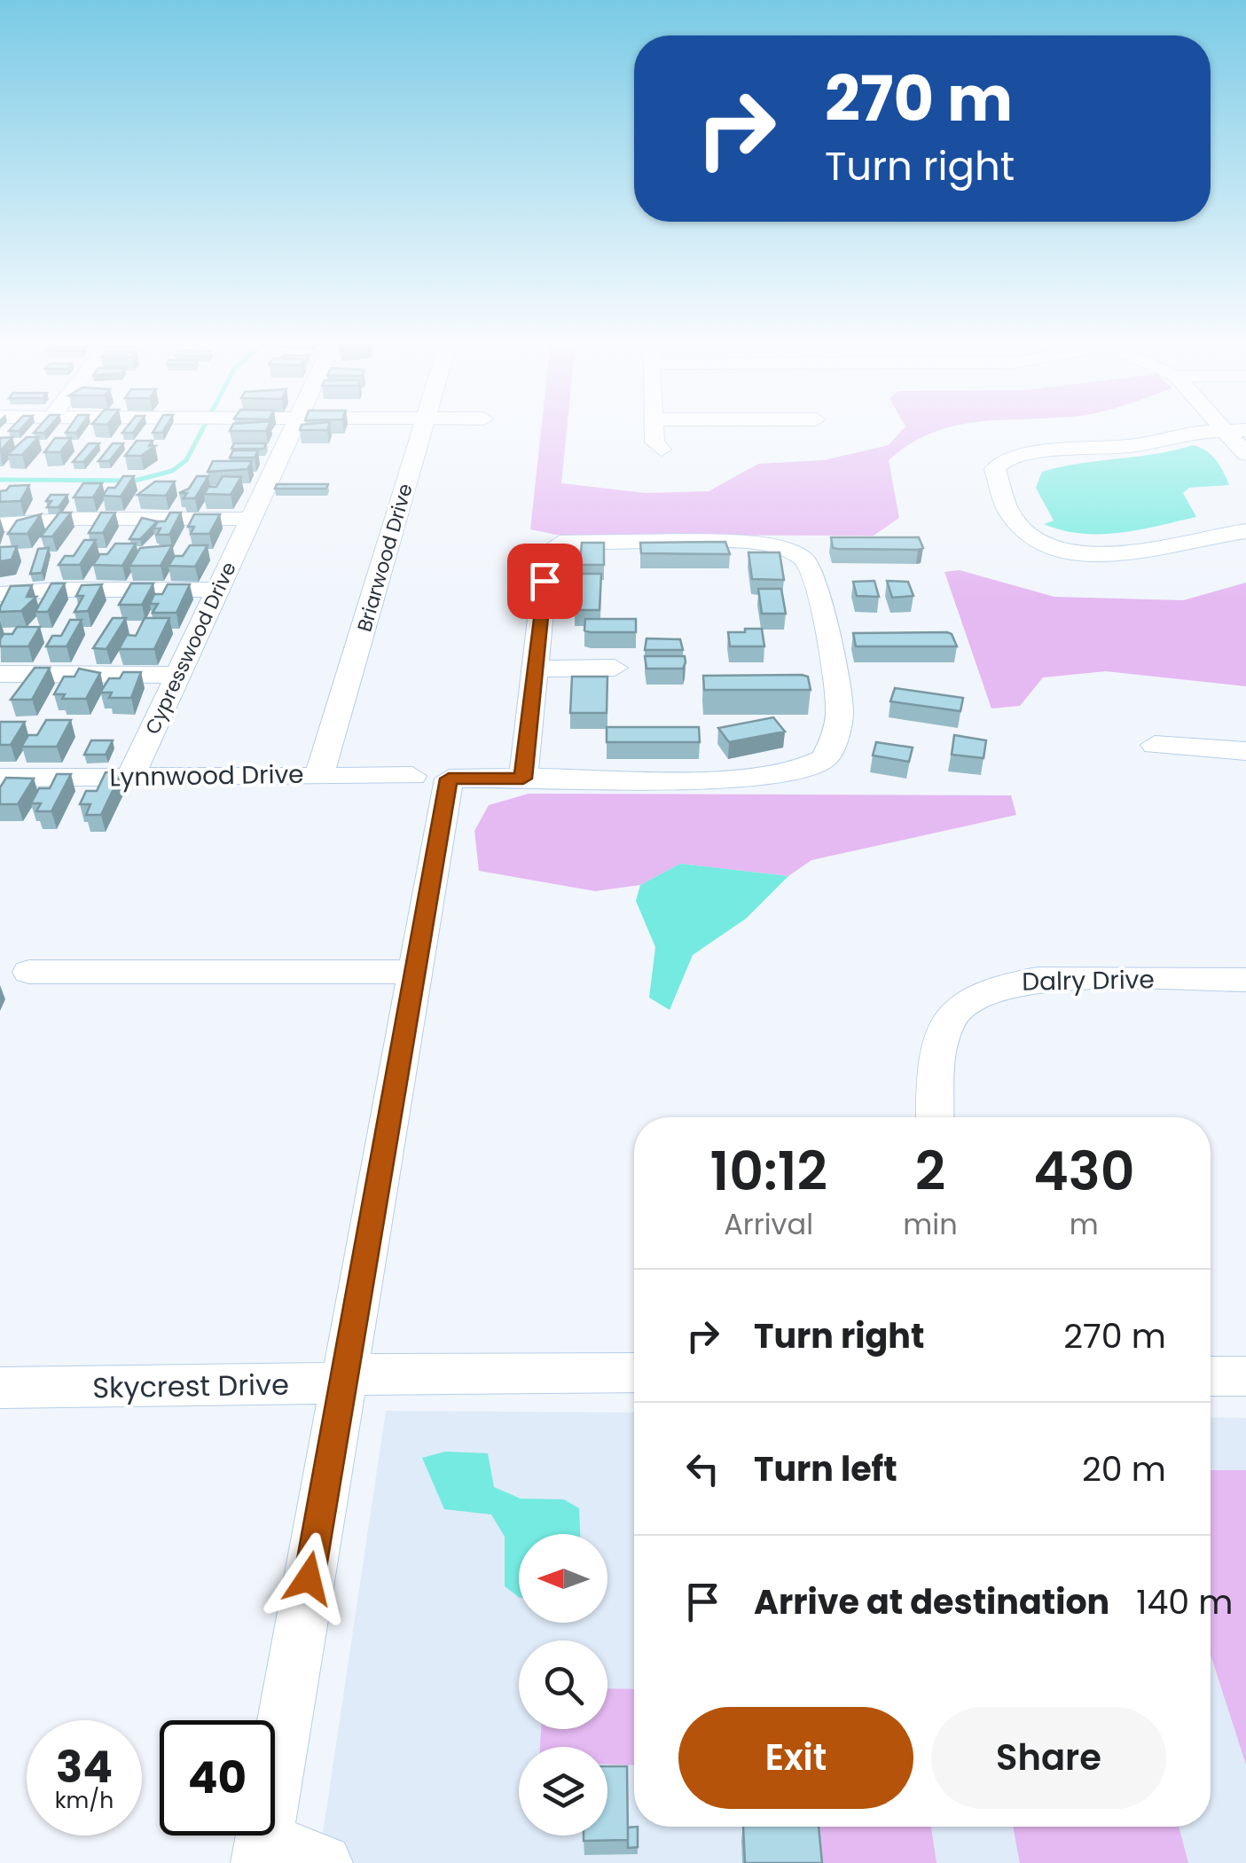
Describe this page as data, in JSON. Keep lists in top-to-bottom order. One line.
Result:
{"streets":{"street":["Briarwood Drive","Cypresswood Drive","Lynnwood Drive","Dalry Drive","Skycrest Drive"]},"crossings":[["Briarwood Drive","Lynnwood Drive"],["Cypresswood Drive","Lynnwood Drive"]],"north":"left","page":{"turn":["270 m","Turn right"],"eta":["10:12","Arrival","2","min","430","m"],"list":[{"name":"Turn right","value":"270 m"},{"name":"Turn left","value":"20 m"},{"name":"Arrive at destination","value":"140 m"}],"buttons":["Exit","Share"],"speed":"34 km/h","limit":"40"}}
